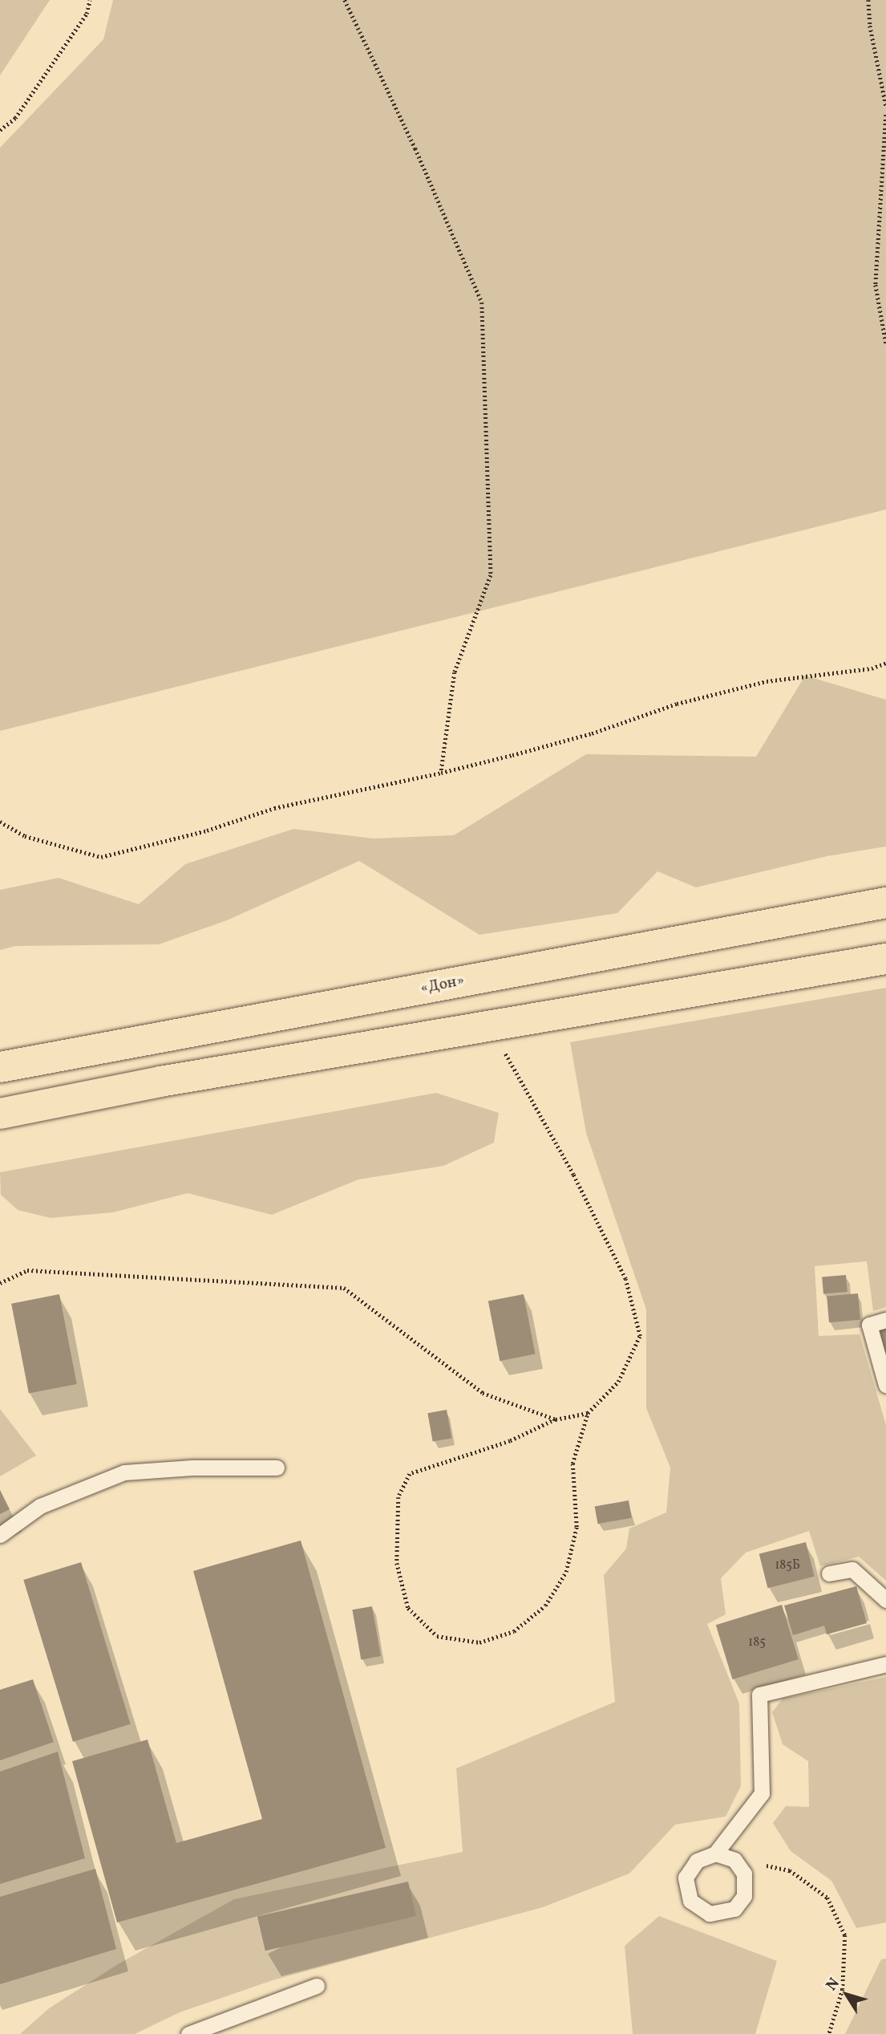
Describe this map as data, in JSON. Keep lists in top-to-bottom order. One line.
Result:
{"streets":{"highway":["«Дон»"]},"house_numbers":["185Б","185"],"north":"top left"}
